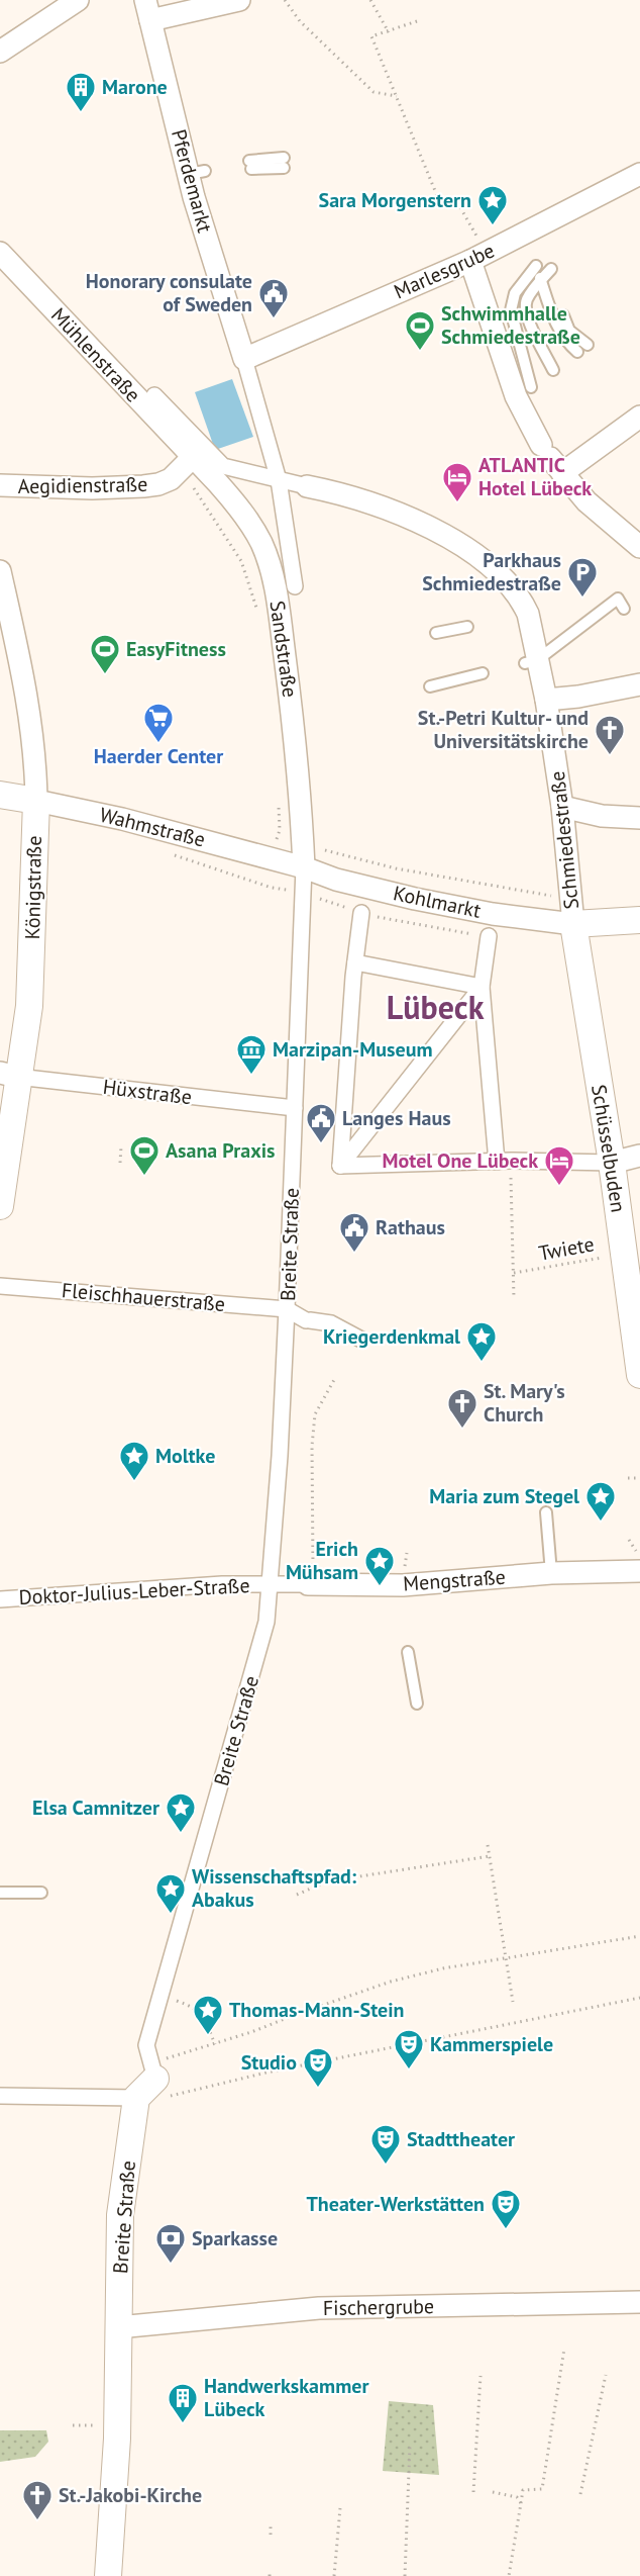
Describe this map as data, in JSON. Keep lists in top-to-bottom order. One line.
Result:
{"streets":{"street":["Pferdemarkt","Marlesgrube","Mühlenstraße","Aegidienstraße","Sandstraße","Wahmstraße","Schmiedestraße","Königstraße","Kohlmarkt","Hüxstraße","Schüsselbuden","Breite Straße","Fleischhauerstraße","Mengstraße","Doktor-Julius-Leber-Straße","Fischergrube"],"path":["Twiete"]},"crossings":[["Pferdemarkt","Marlesgrube"],["Mühlenstraße","Aegidienstraße"],["Mühlenstraße","Sandstraße"],["Mühlenstraße","Schmiedestraße"],["Aegidienstraße","Sandstraße"],["Sandstraße","Wahmstraße"],["Sandstraße","Kohlmarkt"],["Sandstraße","Breite Straße"],["Wahmstraße","Königstraße"],["Wahmstraße","Kohlmarkt"],["Wahmstraße","Breite Straße"],["Schmiedestraße","Kohlmarkt"],["Schmiedestraße","Schüsselbuden"],["Königstraße","Hüxstraße"],["Kohlmarkt","Schüsselbuden"],["Kohlmarkt","Breite Straße"],["Hüxstraße","Breite Straße"],["Schüsselbuden","Twiete"],["Breite Straße","Fleischhauerstraße"],["Breite Straße","Mengstraße"],["Breite Straße","Doktor-Julius-Leber-Straße"],["Breite Straße","Fischergrube"],["Mengstraße","Doktor-Julius-Leber-Straße"]],"districts":["Lübeck"],"places":{"building":["Marone","Handwerkskammer Lübeck"],"place":["Sara Morgenstern","Kriegerdenkmal","Moltke","Maria zum Stegel","Erich Mühsam","Elsa Camnitzer","Wissenschaftspfad: Abakus","Thomas-Mann-Stein"],"public building":["Honorary consulate of Sweden","Langes Haus","Rathaus"],"sports":["Schwimmhalle Schmiedestraße","EasyFitness","Asana Praxis"],"hotel":["ATLANTIC Hotel Lübeck","Motel One Lübeck"],"parking":["Parkhaus Schmiedestraße"],"supermarket":["Haerder Center"],"church":["St.-Petri Kultur- und Universitätskirche","St. Mary's Church","St.-Jakobi-Kirche"],"museum":["Marzipan-Museum"],"theatre":["Kammerspiele","Studio","Stadttheater","Theater-Werkstätten"],"bank":["Sparkasse"]}}
